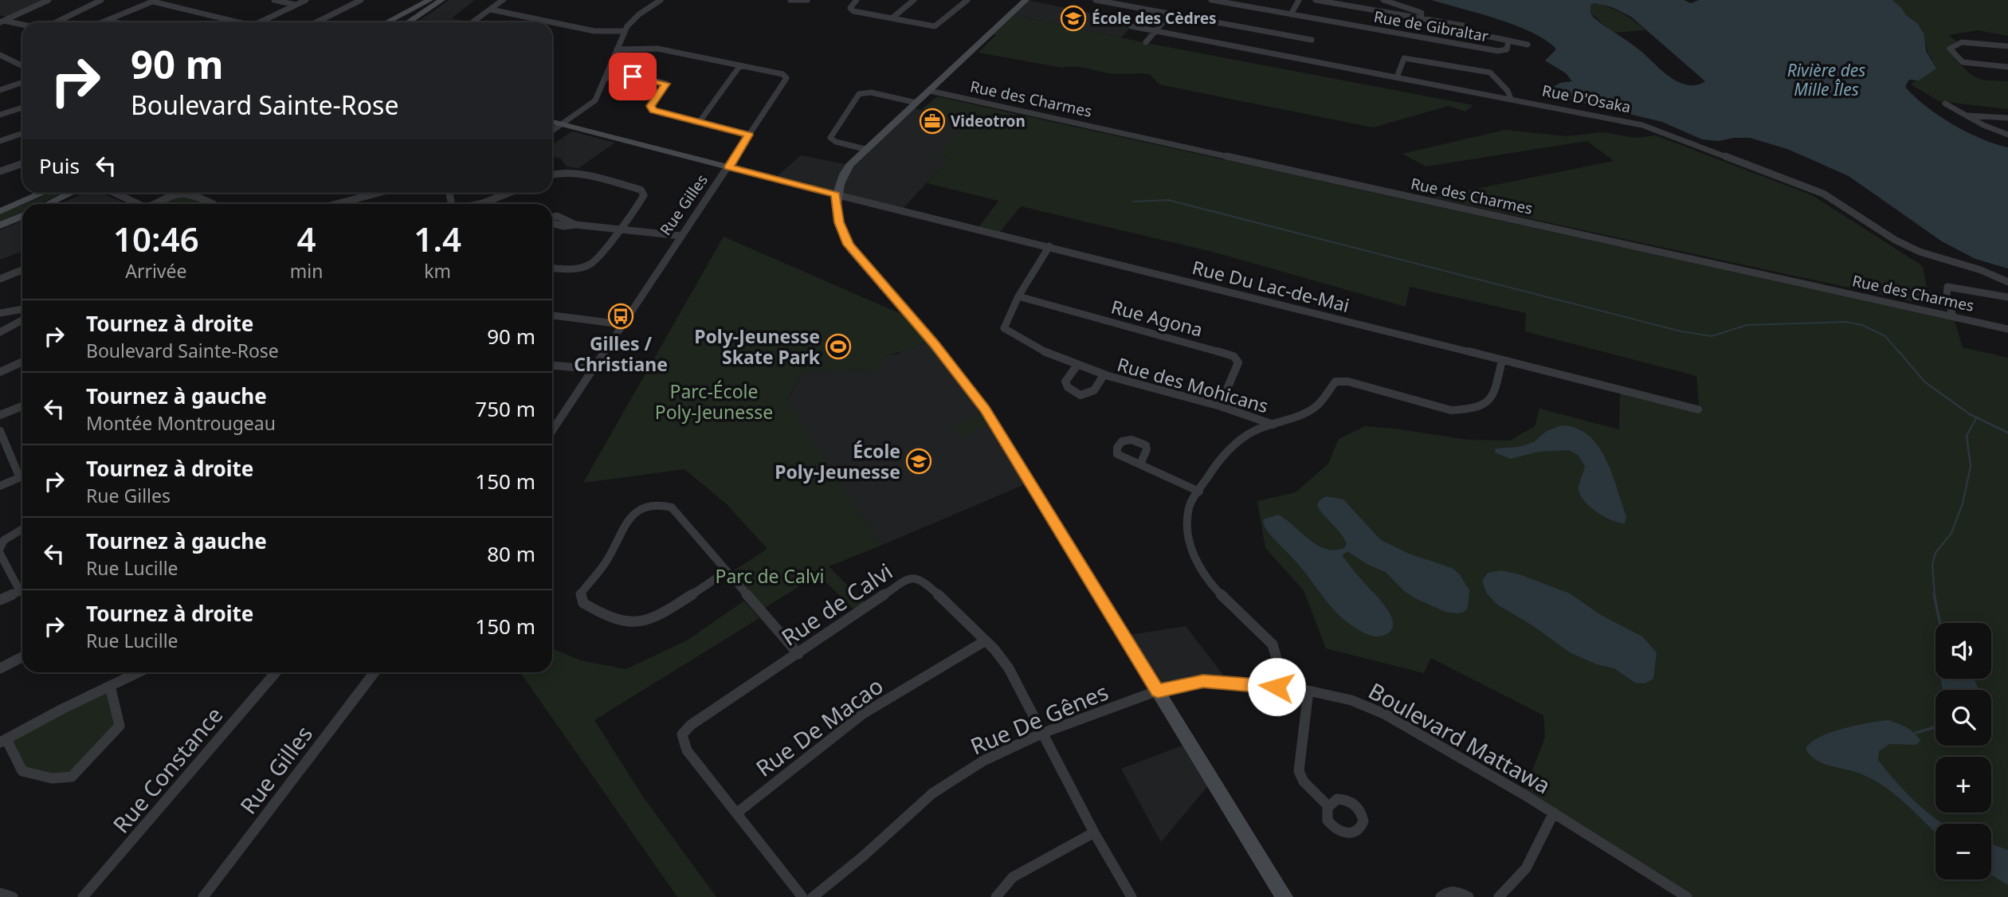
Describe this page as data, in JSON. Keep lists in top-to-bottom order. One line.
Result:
{"streets":{"street":["Rue de Gibraltar","Rue des Charmes","Rue D'Osaka","Rue Gilles","Rue Du Lac-de-Mai","Rue Agona","Rue des Mohicans","Rue de Calvi","Rue De Gênes","Rue De Macao","Boulevard Mattawa","Rue Constance"]},"crossings":[["Rue Du Lac-de-Mai","Rue des Mohicans"],["Rue Agona","Rue des Mohicans"],["Rue de Calvi","Rue De Gênes"],["Rue de Calvi","Rue De Macao"],["Rue De Gênes","Boulevard Mattawa"]],"water":["Rivière des Mille Îles"],"parks":["Parc-École Poly-Jeunesse","Parc de Calvi"],"places":{"school or university":["École des Cèdres","École Poly-Jeunesse"],"office":["Videotron"],"bus stop":["Gilles / Christiane"],"sports":["Poly-Jeunesse Skate Park"]},"page":{"turn":["90 m","Boulevard Sainte-Rose"],"then":"Puis","eta":["10:46","Arrivée","4","min","1.4","km"],"list":[{"name":"Tournez à droite","note":"Boulevard Sainte-Rose","value":"90 m"},{"name":"Tournez à gauche","note":"Montée Montrougeau","value":"750 m"},{"name":"Tournez à droite","note":"Rue Gilles","value":"150 m"},{"name":"Tournez à gauche","note":"Rue Lucille","value":"80 m"},{"name":"Tournez à droite","note":"Rue Lucille","value":"150 m"}],"map_buttons":["+","−"]}}
